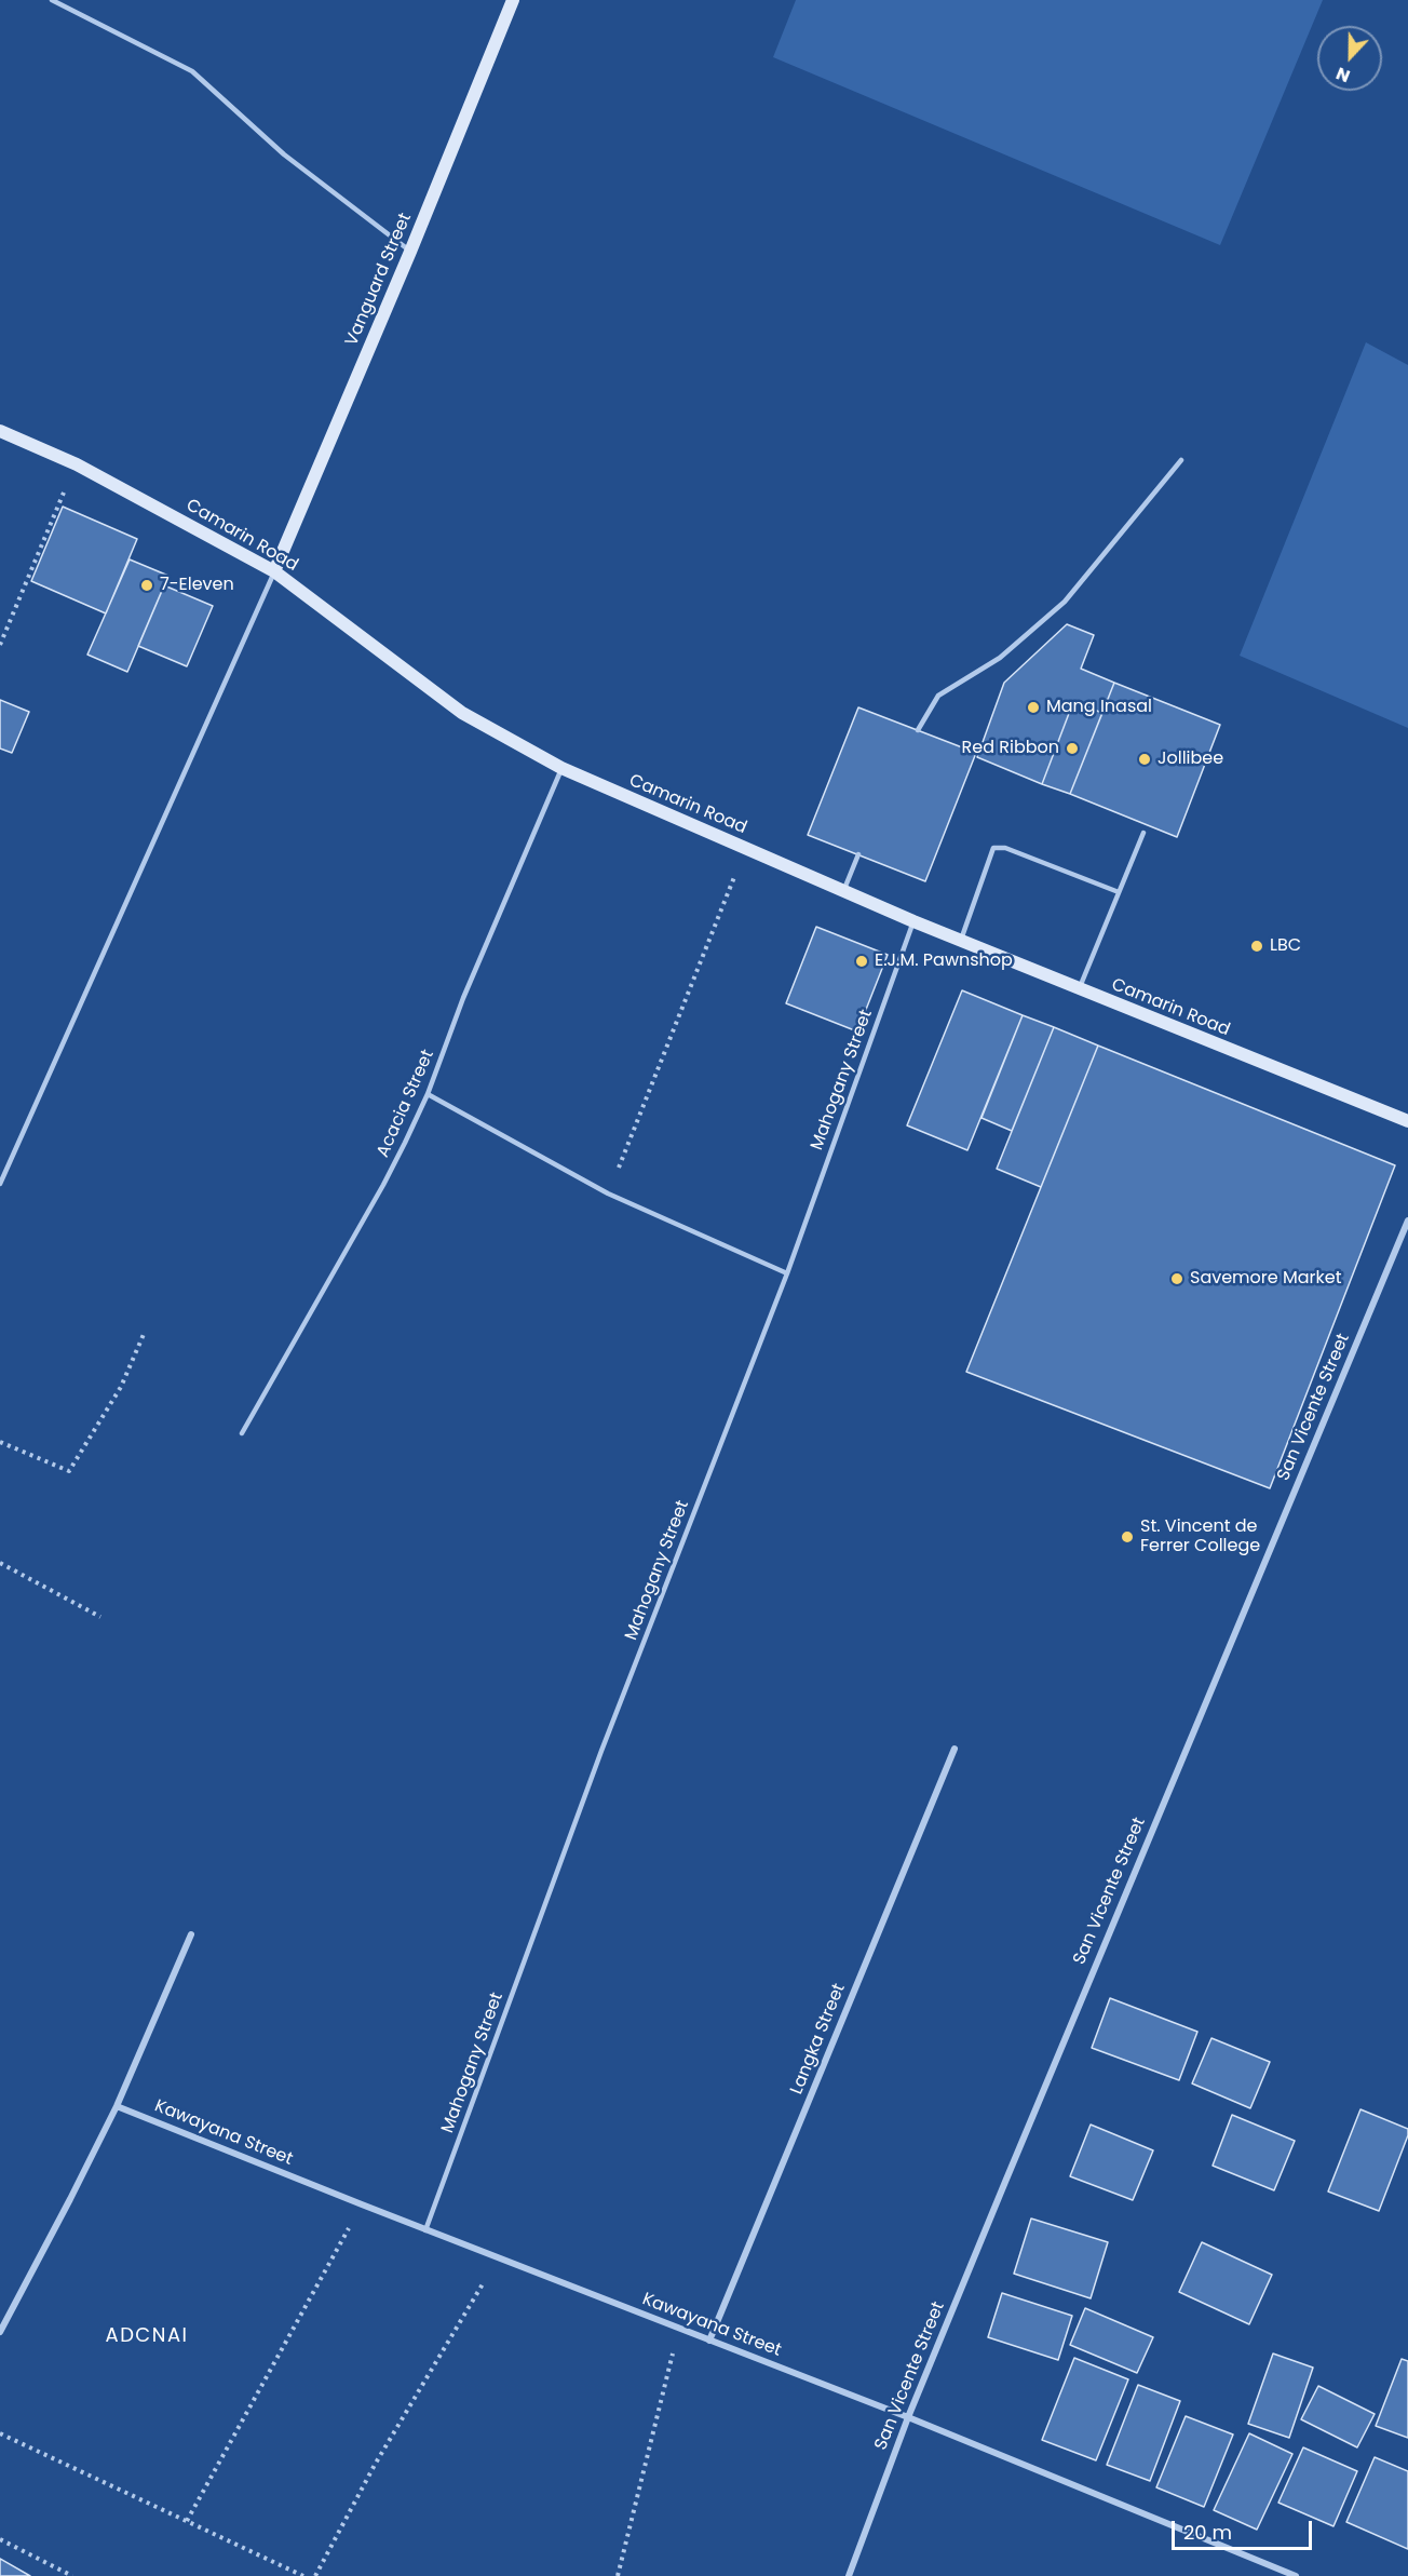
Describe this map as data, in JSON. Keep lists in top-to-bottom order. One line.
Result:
{"streets":{"main road":["Vanguard Street","Camarin Road"],"street":["San Vicente Street","Langka Street","Kawayana Street"],"lane":["Mahogany Street","Acacia Street"]},"crossings":[["Vanguard Street","Camarin Road"],["Camarin Road","Mahogany Street"],["Camarin Road","Acacia Street"],["Mahogany Street","Kawayana Street"],["San Vicente Street","Kawayana Street"],["Langka Street","Kawayana Street"]],"districts":["ADCNAI"],"places":["7-Eleven","Mang Inasal","Red Ribbon","Jollibee","LBC","E.J.M. Pawnshop","Savemore Market","St. Vincent de Ferrer College"],"scale_bar":"20 m","north":"bottom"}
